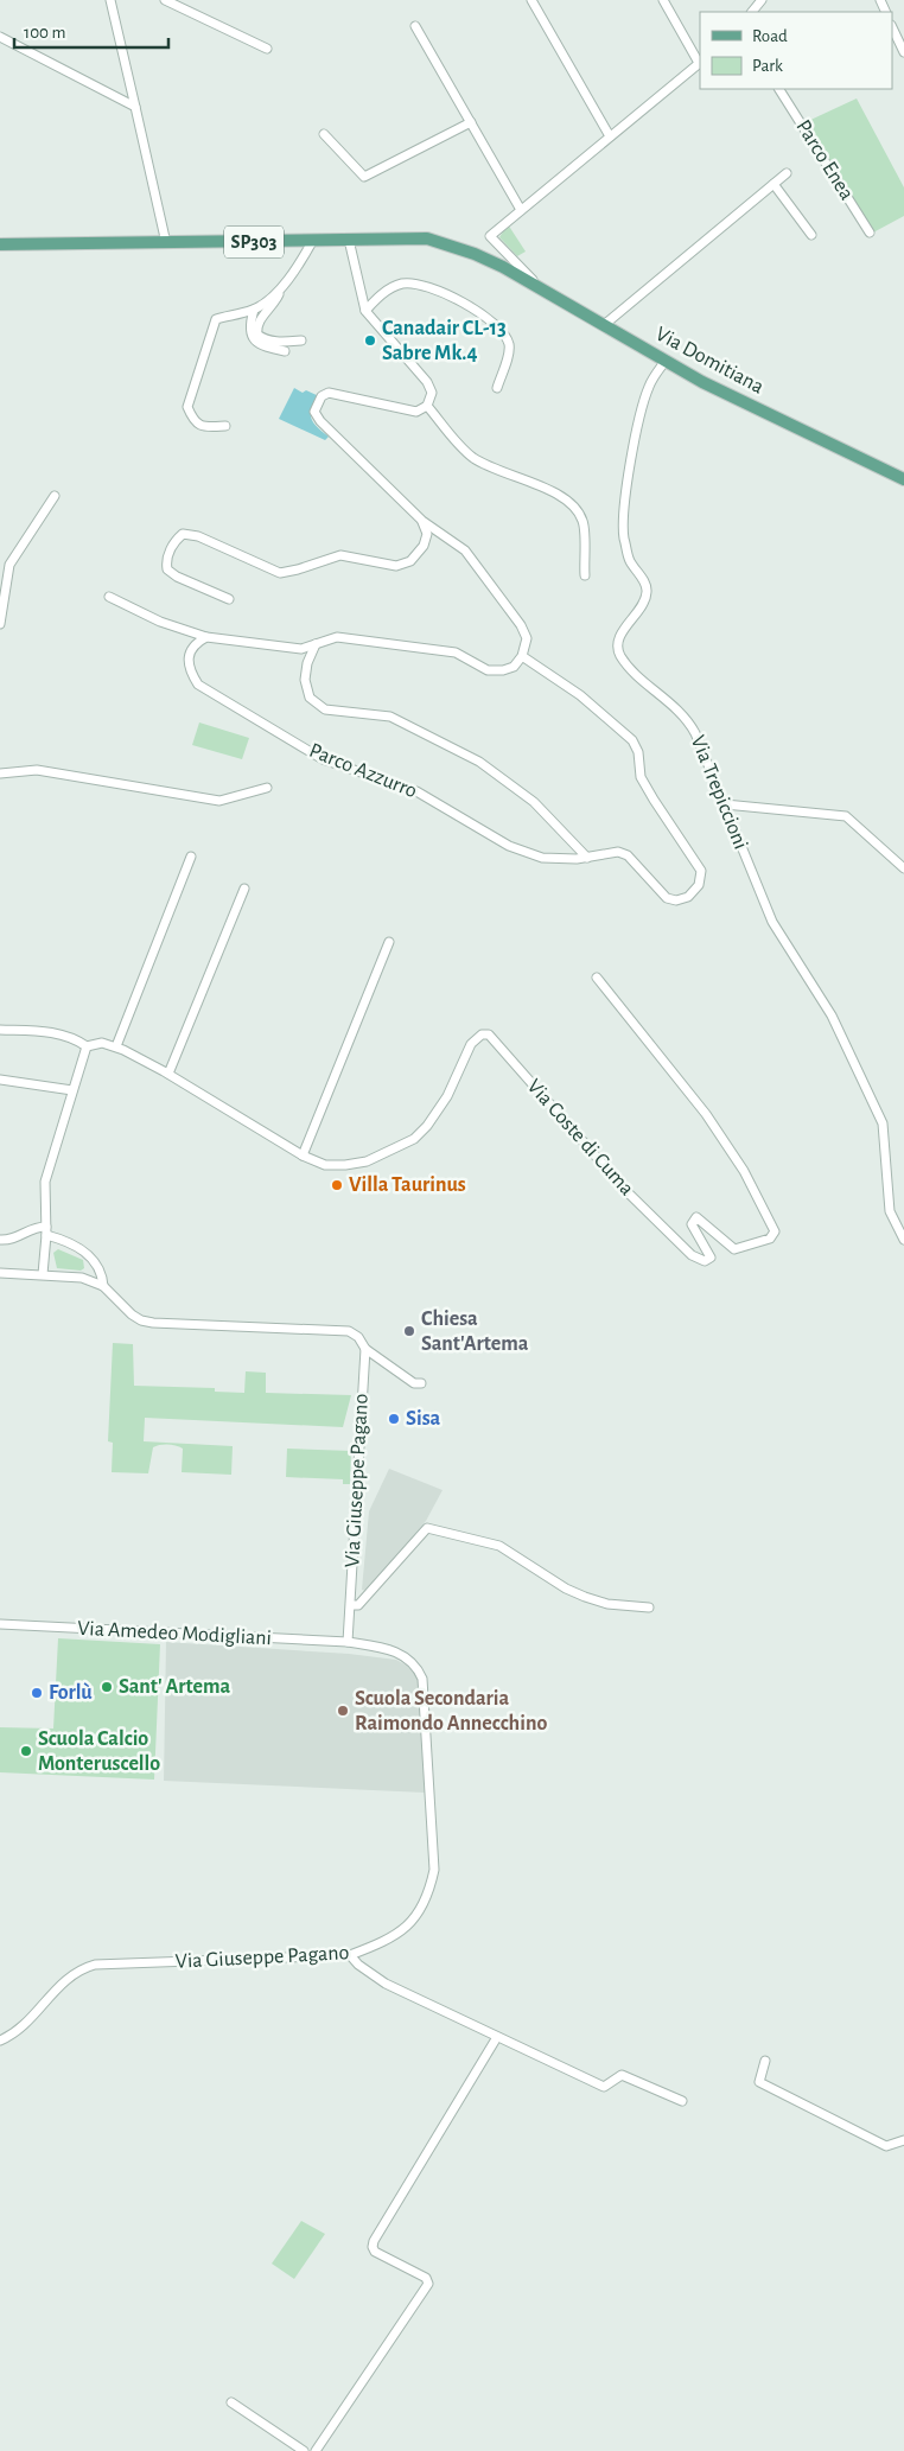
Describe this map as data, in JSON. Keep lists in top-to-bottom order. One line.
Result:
{"streets":{"main road":["SP303","Via Domitiana"],"street":["Parco Enea","Parco Azzurro","Via Trepiccioni","Via Coste di Cuma","Via Giuseppe Pagano","Via Amedeo Modigliani"]},"crossings":[["SP303","Via Domitiana"],["Via Domitiana","Via Trepiccioni"],["Via Giuseppe Pagano","Via Amedeo Modigliani"]],"places":["Canadair CL-13 Sabre Mk.4","Villa Taurinus","Chiesa Sant'Artema","Sisa","Sant' Artema","Forlù","Scuola Secondaria Raimondo Annecchino","Scuola Calcio Monteruscello"],"legend":["Road","Park"],"scale_bar":"100 m"}
